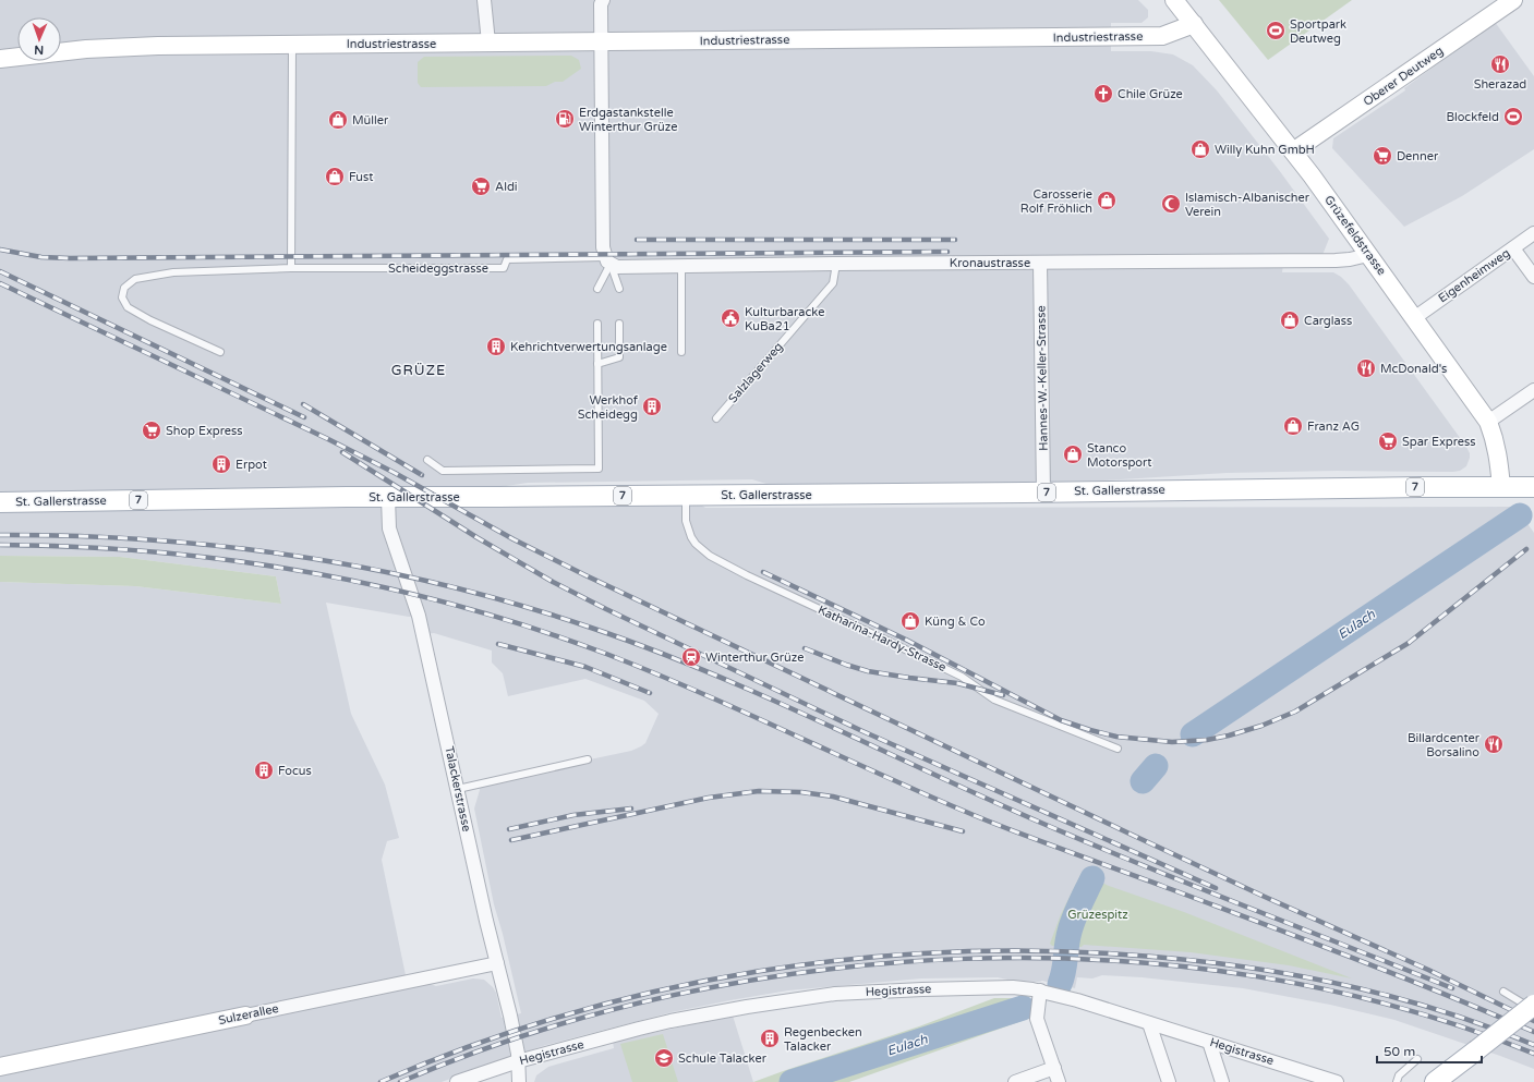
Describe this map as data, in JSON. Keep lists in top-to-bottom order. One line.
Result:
{"streets":{"main road":["7","St. Gallerstrasse"],"street":["Industriestrasse","Oberer Deutweg","Grüzefeldstrasse","Kronaustrasse","Eigenheimweg","Hannes-W.-Keller-Strasse","Talackerstrasse","Hegistrasse","Sulzerallee"],"lane":["Scheideggstrasse","Salzlagerweg","Katharina-Hardy-Strasse"]},"crossings":[["Industriestrasse","Grüzefeldstrasse"],["Oberer Deutweg","Grüzefeldstrasse"],["Grüzefeldstrasse","Kronaustrasse"],["Grüzefeldstrasse","Eigenheimweg"],["Grüzefeldstrasse","St. Gallerstrasse"],["Kronaustrasse","Scheideggstrasse"],["Kronaustrasse","Salzlagerweg"],["Kronaustrasse","Hannes-W.-Keller-Strasse"],["Hannes-W.-Keller-Strasse","St. Gallerstrasse"],["St. Gallerstrasse","Katharina-Hardy-Strasse"],["St. Gallerstrasse","Talackerstrasse"],["Talackerstrasse","Hegistrasse"],["Talackerstrasse","Sulzerallee"]],"districts":["GRÜZE"],"water":["Eulach"],"parks":["Grüzespitz"],"places":{"sports":["Sportpark Deutweg","Blockfeld"],"restaurant":["Sherazad","McDonald's","Billardcenter Borsalino"],"church":["Chile Grüze"],"fuel station":["Erdgastankstelle Winterthur Grüze"],"shop":["Müller","Willy Kuhn GmbH","Fust","Carosserie Rolf Fröhlich","Carglass","Franz AG","Stanco Motorsport","Küng & Co"],"supermarket":["Denner","Aldi","Shop Express","Spar Express"],"mosque":["Islamisch-Albanischer Verein"],"public building":["Kulturbaracke KuBa21"],"building":["Kehrichtverwertungsanlage","Werkhof Scheidegg","Erpot","Focus","Regenbecken Talacker"],"station":["Winterthur Grüze"],"school or university":["Schule Talacker"]},"scale_bar":"50 m","north":"bottom"}
